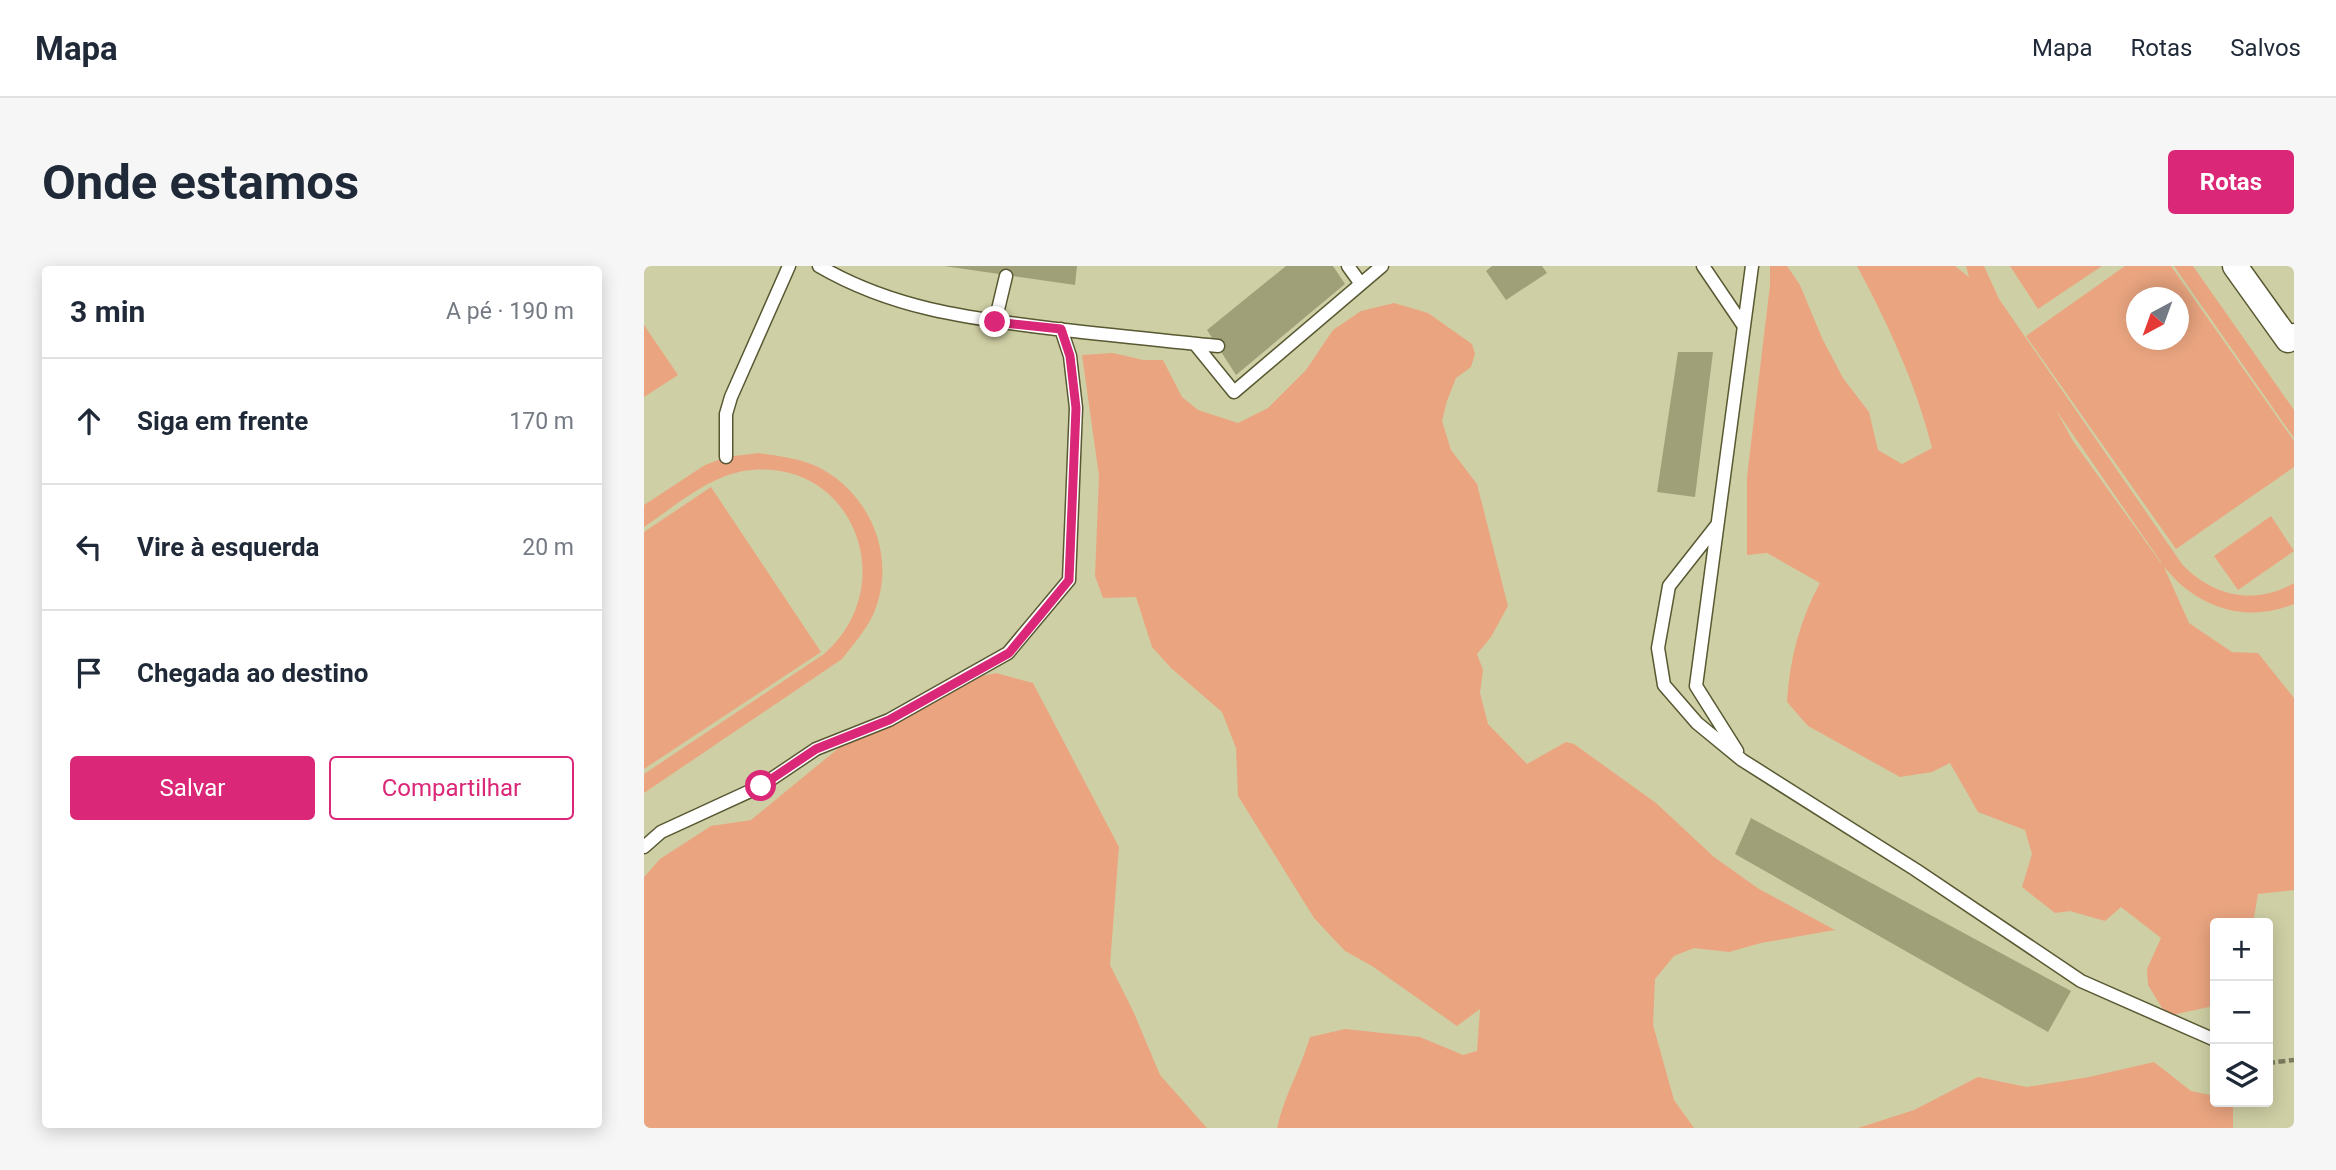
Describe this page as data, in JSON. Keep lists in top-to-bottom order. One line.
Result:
{"north":"bottom left","page":{"header":"Mapa","nav":["Mapa","Rotas","Salvos"],"buttons":["Rotas",["Salvar","Compartilhar"]],"title":"Onde estamos","heading":["3 min","A pé · 190 m"],"list":[["Siga em frente","170 m"],["Vire à esquerda","20 m"],"Chegada ao destino"],"map_buttons":["+","−"]}}
